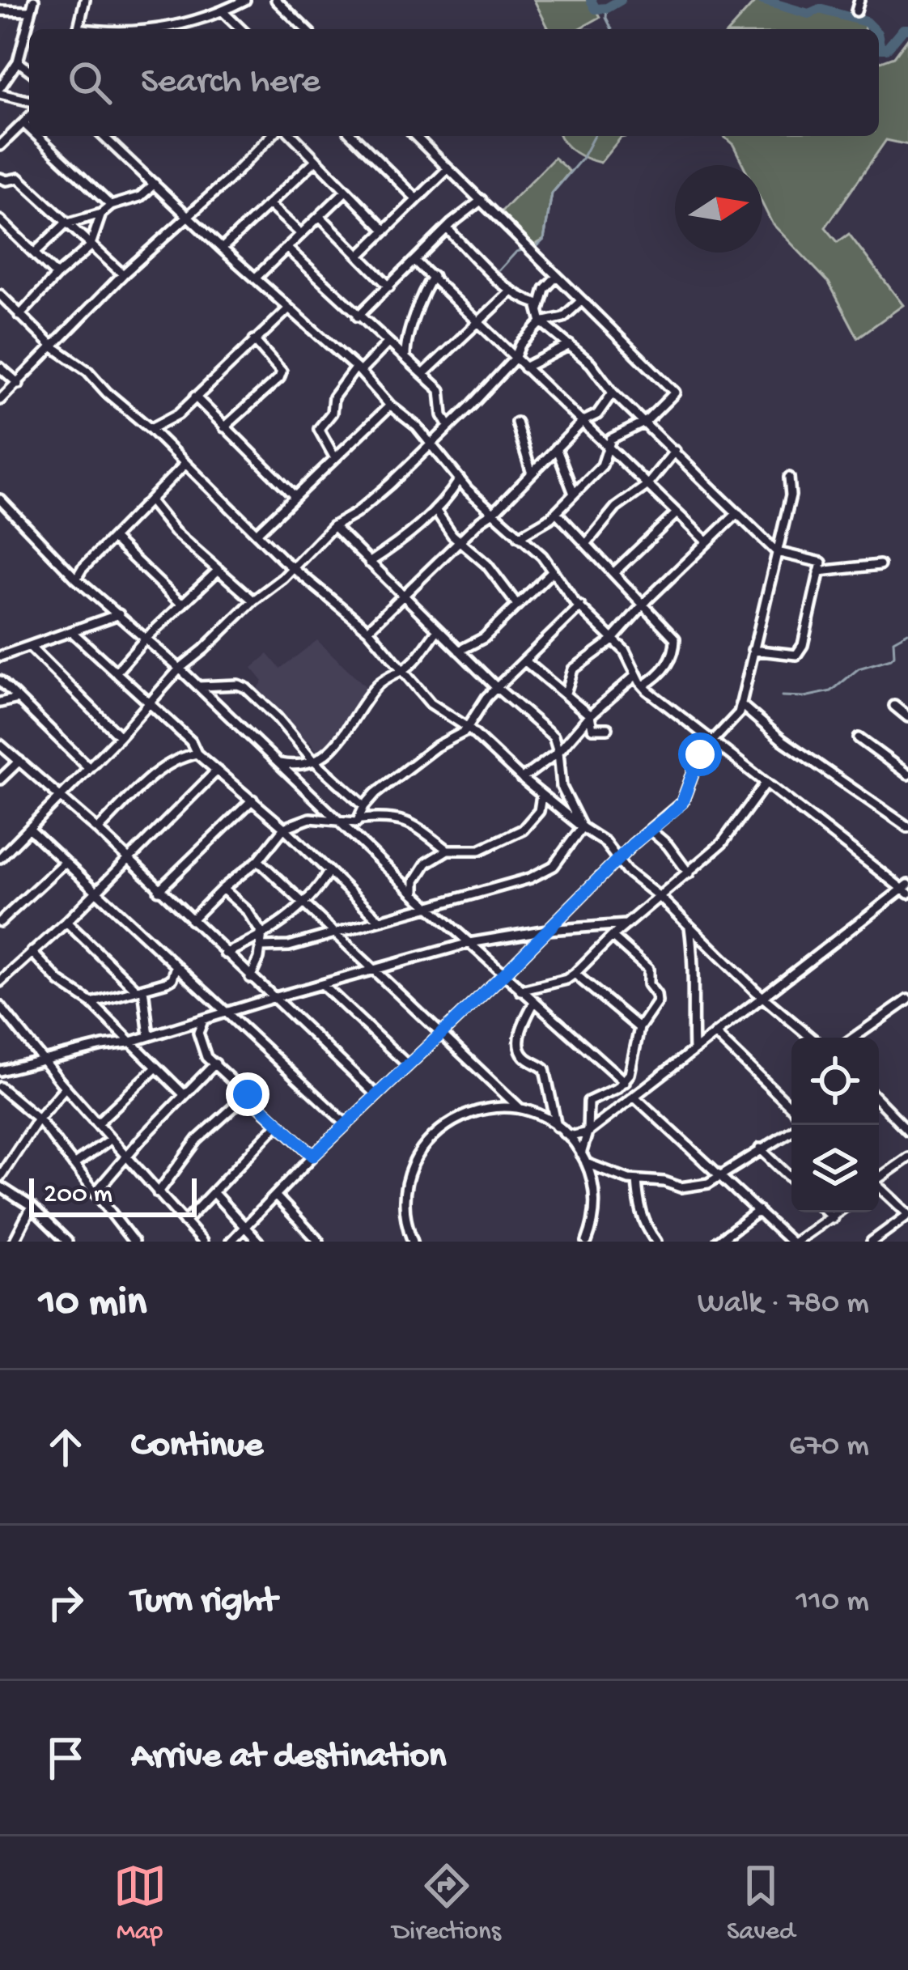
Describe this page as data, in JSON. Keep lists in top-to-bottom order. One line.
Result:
{"scale_bar":"200 m","north":"right","page":{"search":"Search here","scale":"200 m","heading":["10 min","Walk · 780 m"],"list":[["Continue","670 m"],["Turn right","110 m"],"Arrive at destination"],"nav":["Map","Directions","Saved"]}}
